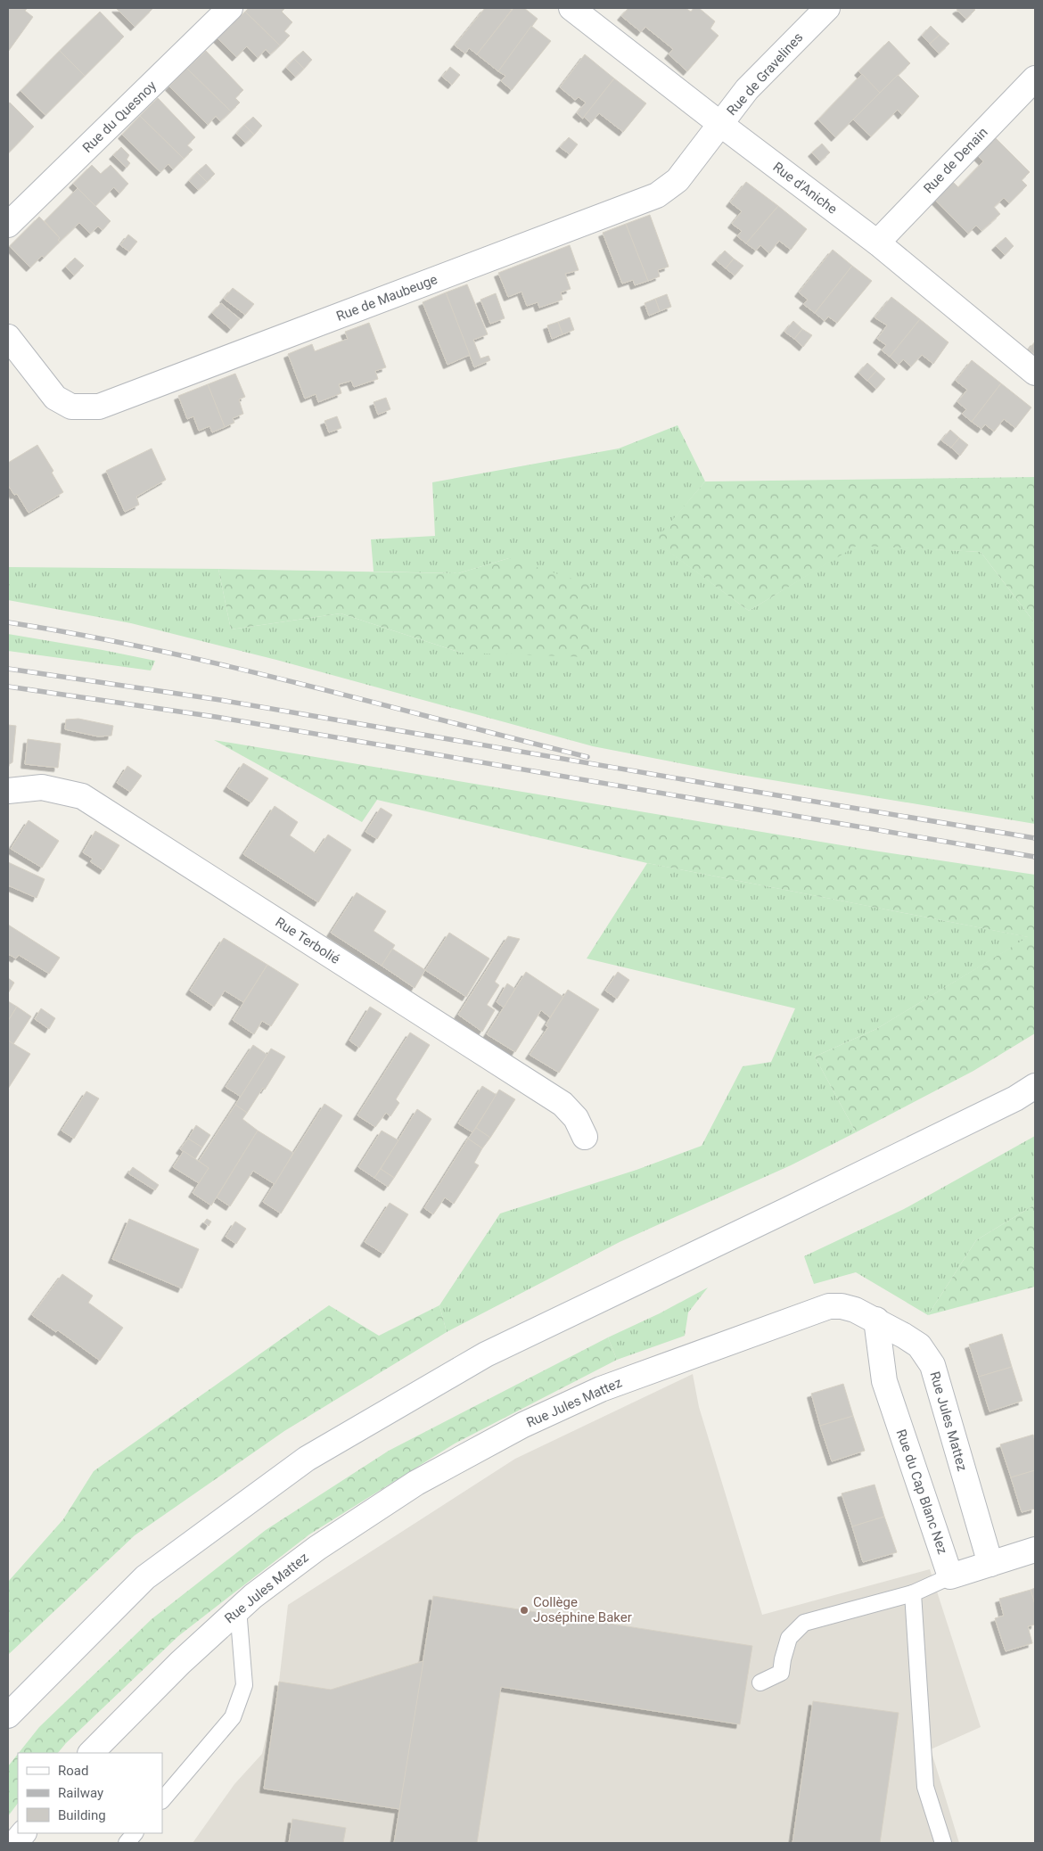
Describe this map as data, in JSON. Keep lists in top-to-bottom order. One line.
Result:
{"streets":{"street":["Rue de Gravelines","Rue du Quesnoy","Rue de Denain","Rue d'Aniche","Rue de Maubeuge","Rue Terbolié","Rue Jules Mattez","Rue du Cap Blanc Nez"]},"crossings":[["Rue de Gravelines","Rue d'Aniche"],["Rue de Gravelines","Rue de Maubeuge"],["Rue de Denain","Rue d'Aniche"],["Rue Jules Mattez","Rue du Cap Blanc Nez"]],"places":["Collège Joséphine Baker"],"legend":["Road","Railway","Building"]}
